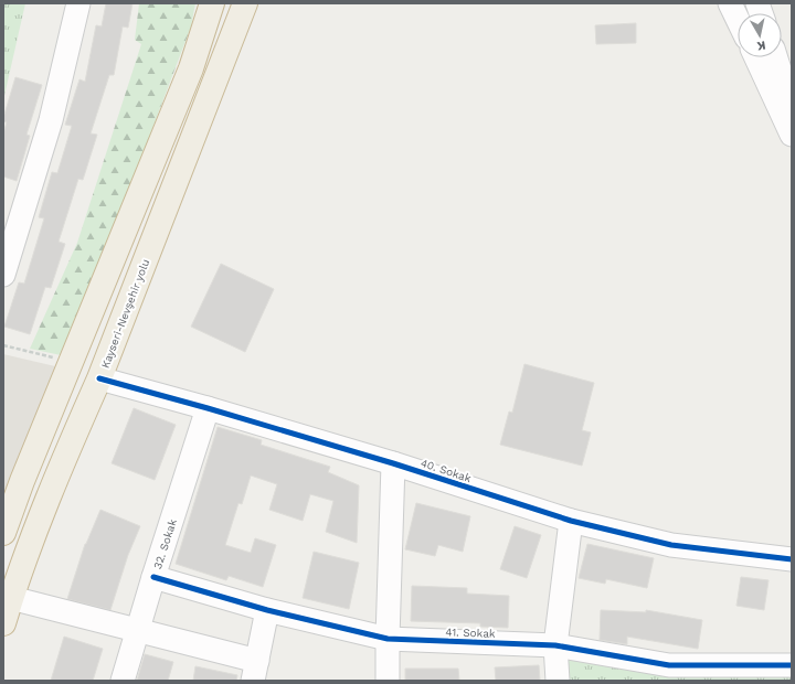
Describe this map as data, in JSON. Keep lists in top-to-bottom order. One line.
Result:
{"streets":{"highway":["Kayseri-Nevşehir yolu"],"street":["40. Sokak","32. Sokak","41. Sokak"]},"crossings":[["Kayseri-Nevşehir yolu","40. Sokak"],["40. Sokak","32. Sokak"],["32. Sokak","41. Sokak"]],"north":"bottom"}
